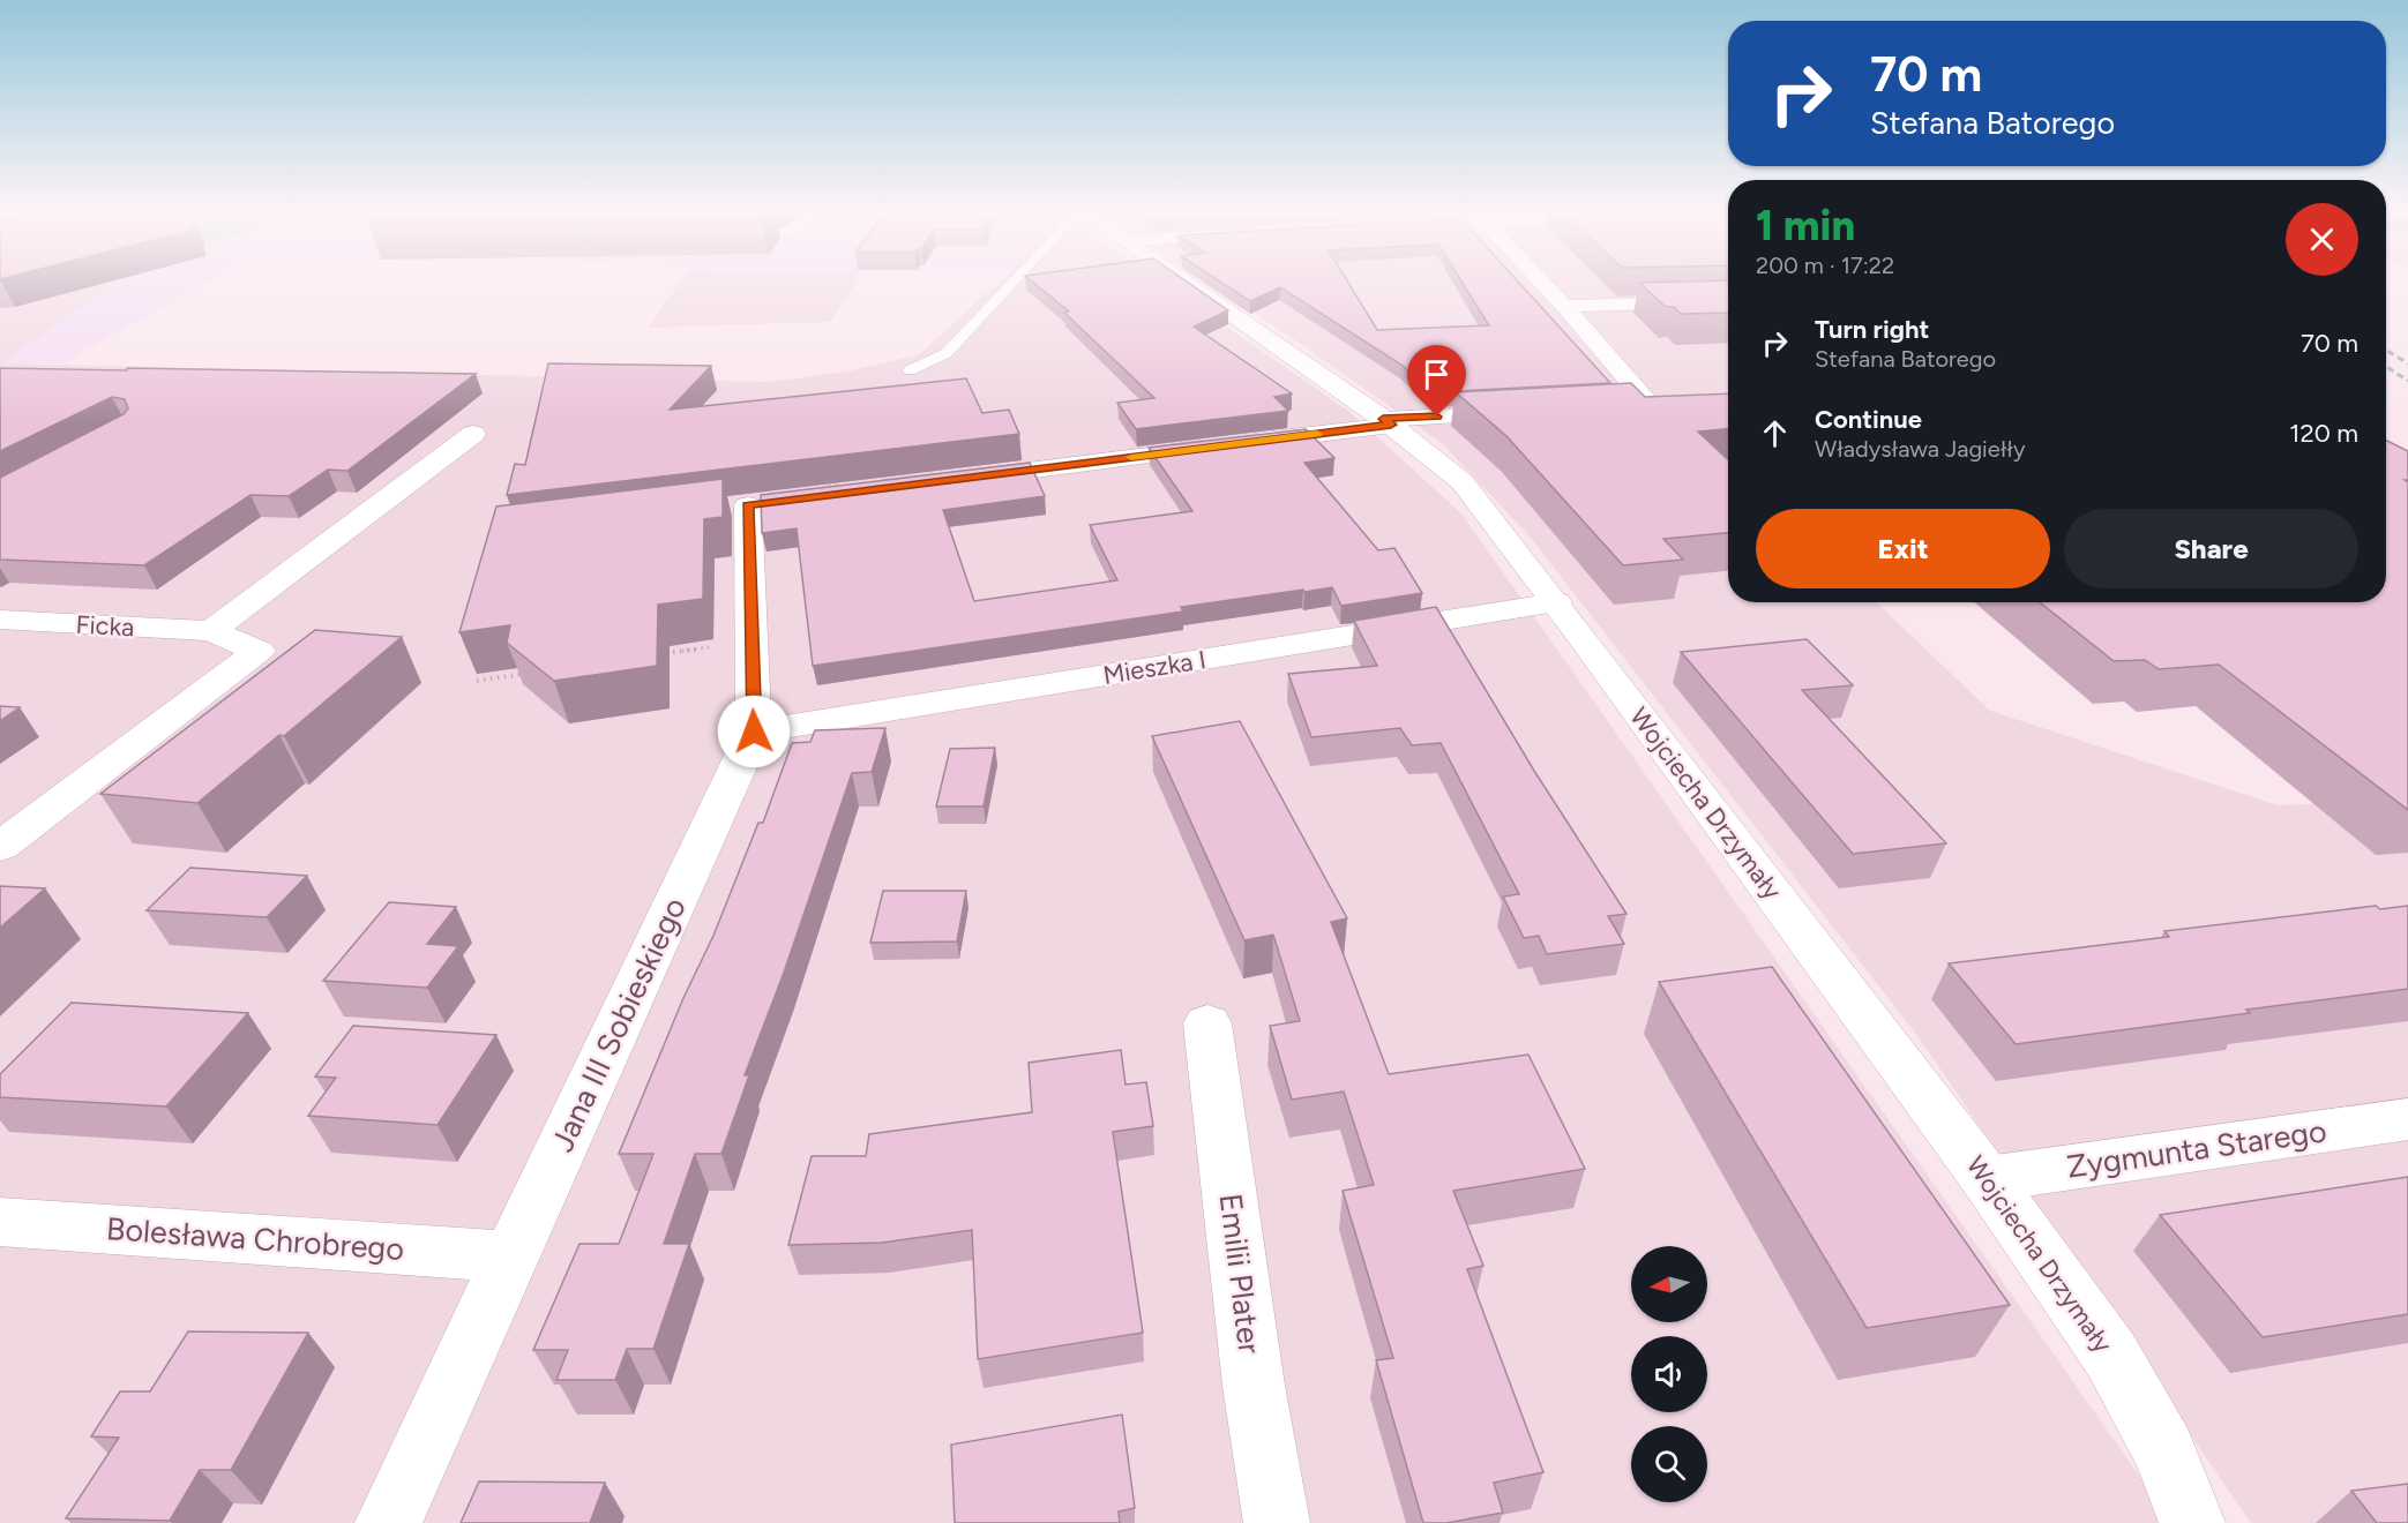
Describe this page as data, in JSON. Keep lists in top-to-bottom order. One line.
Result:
{"streets":{"street":["Ficka","Mieszka I","Wojciecha Drzymały","Jana III Sobieskiego","Zygmunta Starego","Bolesława Chrobrego","Emilii Plater"]},"crossings":[["Mieszka I","Wojciecha Drzymały"],["Mieszka I","Jana III Sobieskiego"],["Wojciecha Drzymały","Zygmunta Starego"],["Jana III Sobieskiego","Bolesława Chrobrego"]],"north":"left","page":{"turn":["70 m","Stefana Batorego"],"heading":["1 min","200 m · 17:22"],"list":[{"name":"Turn right","note":"Stefana Batorego","value":"70 m"},{"name":"Continue","note":"Władysława Jagiełły","value":"120 m"}],"buttons":["Exit","Share"]}}
